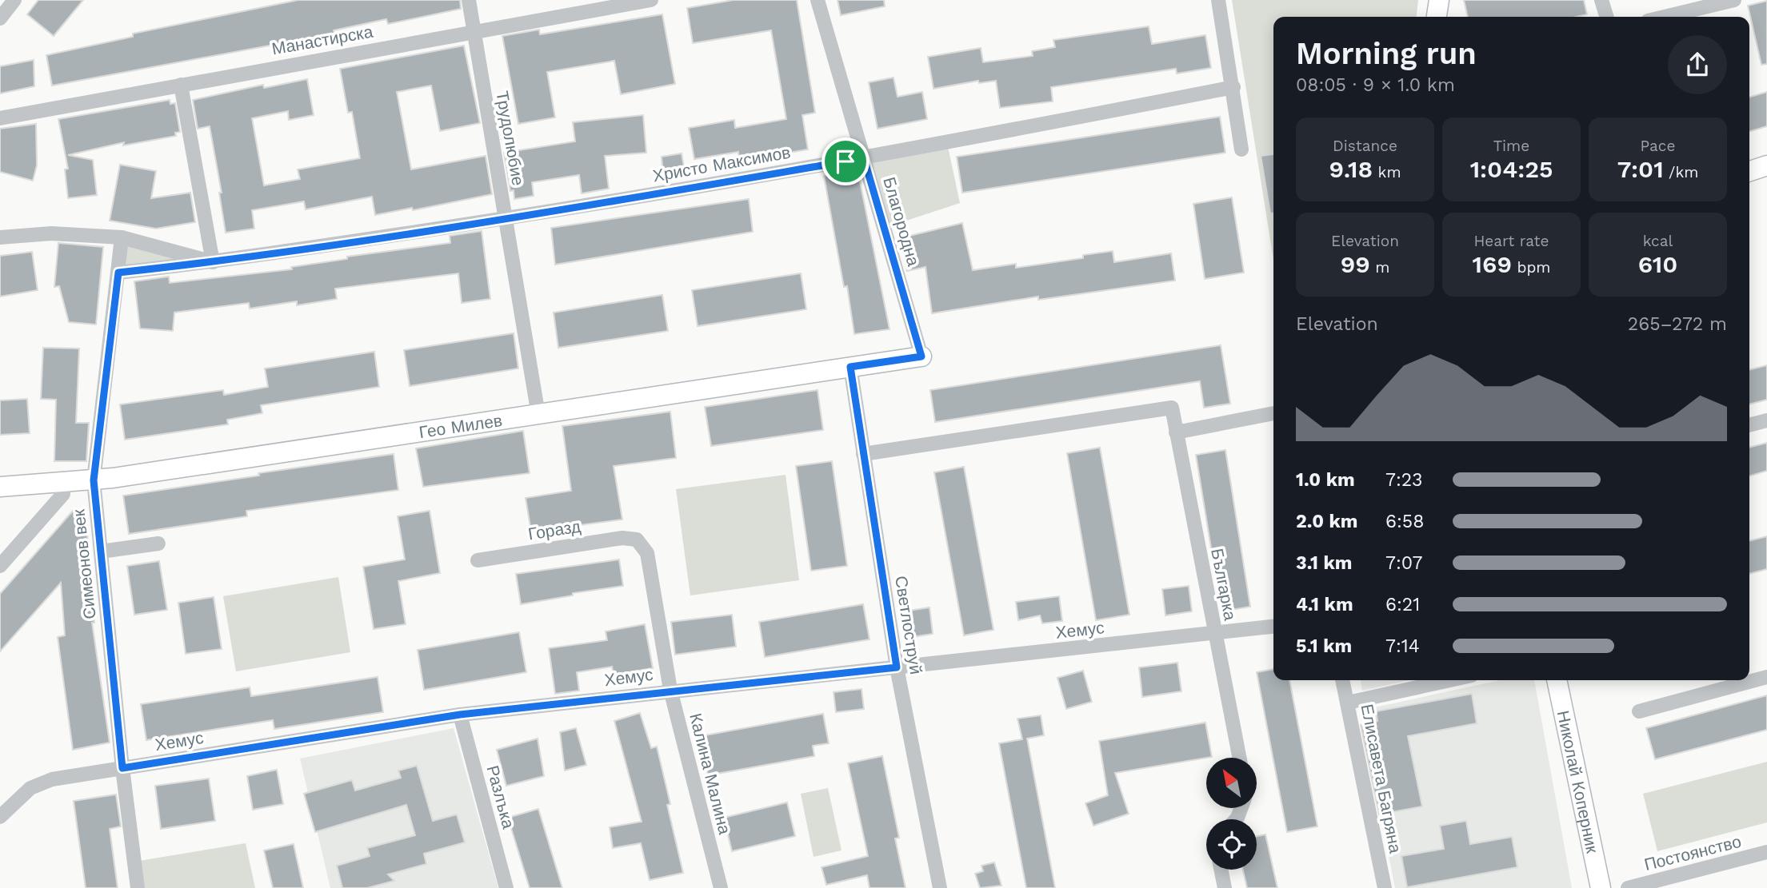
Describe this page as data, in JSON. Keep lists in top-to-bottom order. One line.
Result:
{"streets":{"street":["Манастирска","Трудолюбие","Христо Максимов","Благородна","Гео Милев","Горазд","Симеонов век","Българка","Светлоструй","Хемус","Калина Малина","Елисавета Багряна","Николай Коперник","Разлъка","Постоянство"]},"crossings":[["Манастирска","Трудолюбие"],["Трудолюбие","Христо Максимов"],["Трудолюбие","Гео Милев"],["Христо Максимов","Благородна"],["Христо Максимов","Симеонов век"],["Благородна","Гео Милев"],["Гео Милев","Симеонов век"],["Гео Милев","Светлоструй"],["Горазд","Калина Малина"],["Симеонов век","Хемус"],["Българка","Светлоструй"],["Българка","Хемус"],["Светлоструй","Хемус"],["Хемус","Калина Малина"],["Хемус","Разлъка"]],"north":"top left","page":{"heading":["Morning run","08:05 · 9 × 1.0 km"],"stats":[["Distance","9.18 km"],["Time","1:04:25"],["Pace","7:01 /km"],["Elevation","99 m"],["Heart rate","169 bpm"],["kcal","610"]],"chart":["Elevation","265–272 m"],"list":[{"name":"1.0 km","note":"7:23"},{"name":"2.0 km","note":"6:58"},{"name":"3.1 km","note":"7:07"},{"name":"4.1 km","note":"6:21"},{"name":"5.1 km","note":"7:14"}]}}
